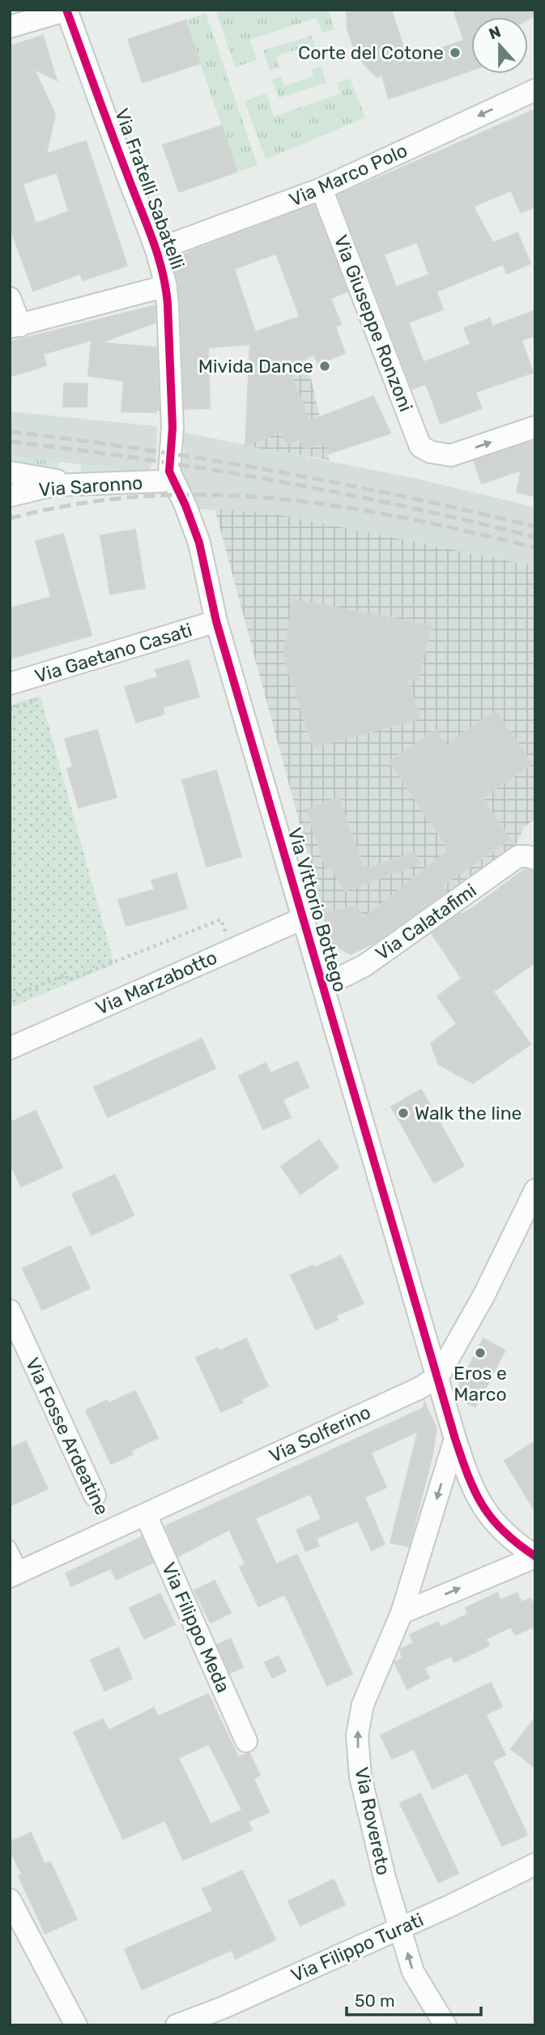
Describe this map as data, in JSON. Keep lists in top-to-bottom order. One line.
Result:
{"streets":{"street":["Via Marco Polo","Via Fratelli Sabatelli","Via Giuseppe Ronzoni","Via Saronno","Via Gaetano Casati","Via Vittorio Bottego","Via Calatafimi","Via Marzabotto","Via Solferino","Via Fosse Ardeatine","Via Filippo Meda","Via Rovereto","Via Filippo Turati"]},"crossings":[["Via Marco Polo","Via Fratelli Sabatelli"],["Via Marco Polo","Via Giuseppe Ronzoni"],["Via Fratelli Sabatelli","Via Vittorio Bottego"],["Via Saronno","Via Vittorio Bottego"],["Via Gaetano Casati","Via Vittorio Bottego"],["Via Vittorio Bottego","Via Calatafimi"],["Via Vittorio Bottego","Via Marzabotto"],["Via Vittorio Bottego","Via Solferino"],["Via Solferino","Via Filippo Meda"],["Via Rovereto","Via Filippo Turati"]],"one_way":["Via Marco Polo","Via Giuseppe Ronzoni"],"places":["Corte del Cotone","Mivida Dance","Walk the line","Eros e Marco"],"scale_bar":"50 m","north":"top"}
